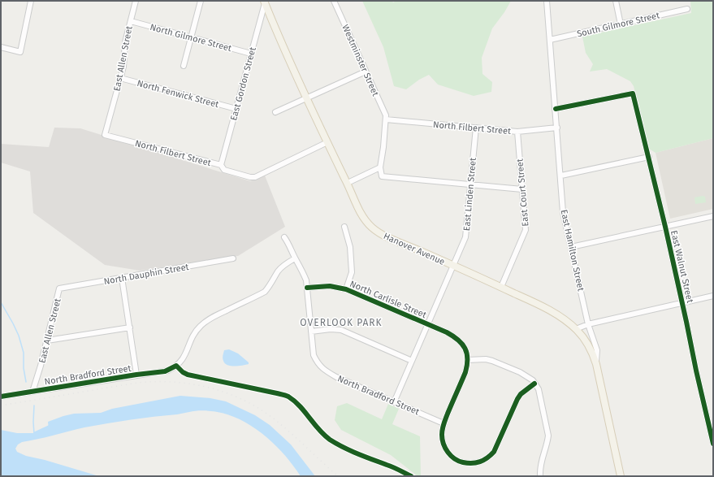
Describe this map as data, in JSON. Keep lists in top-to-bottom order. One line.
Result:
{"streets":{"main road":["Hanover Avenue","East Hamilton Street"],"street":["South Gilmore Street","North Gilmore Street","East Allen Street","Westminster Street","East Gordon Street","North Fenwick Street","North Filbert Street","East Court Street","East Linden Street","East Walnut Street","North Dauphin Street","North Carlisle Street","North Bradford Street"]},"crossings":[["South Gilmore Street","East Hamilton Street"],["North Gilmore Street","East Allen Street"],["North Gilmore Street","East Gordon Street"],["East Allen Street","North Fenwick Street"],["East Allen Street","North Filbert Street"],["East Allen Street","North Dauphin Street"],["East Allen Street","North Bradford Street"],["Westminster Street","North Filbert Street"],["East Gordon Street","North Fenwick Street"],["East Gordon Street","North Filbert Street"],["East Gordon Street","Hanover Avenue"],["North Filbert Street","East Court Street"],["North Filbert Street","East Linden Street"],["North Filbert Street","Hanover Avenue"],["North Filbert Street","East Hamilton Street"],["East Court Street","Hanover Avenue"],["East Linden Street","Hanover Avenue"],["East Linden Street","North Carlisle Street"],["East Linden Street","North Bradford Street"],["Hanover Avenue","East Hamilton Street"],["East Hamilton Street","East Walnut Street"]],"districts":["OVERLOOK PARK"]}
